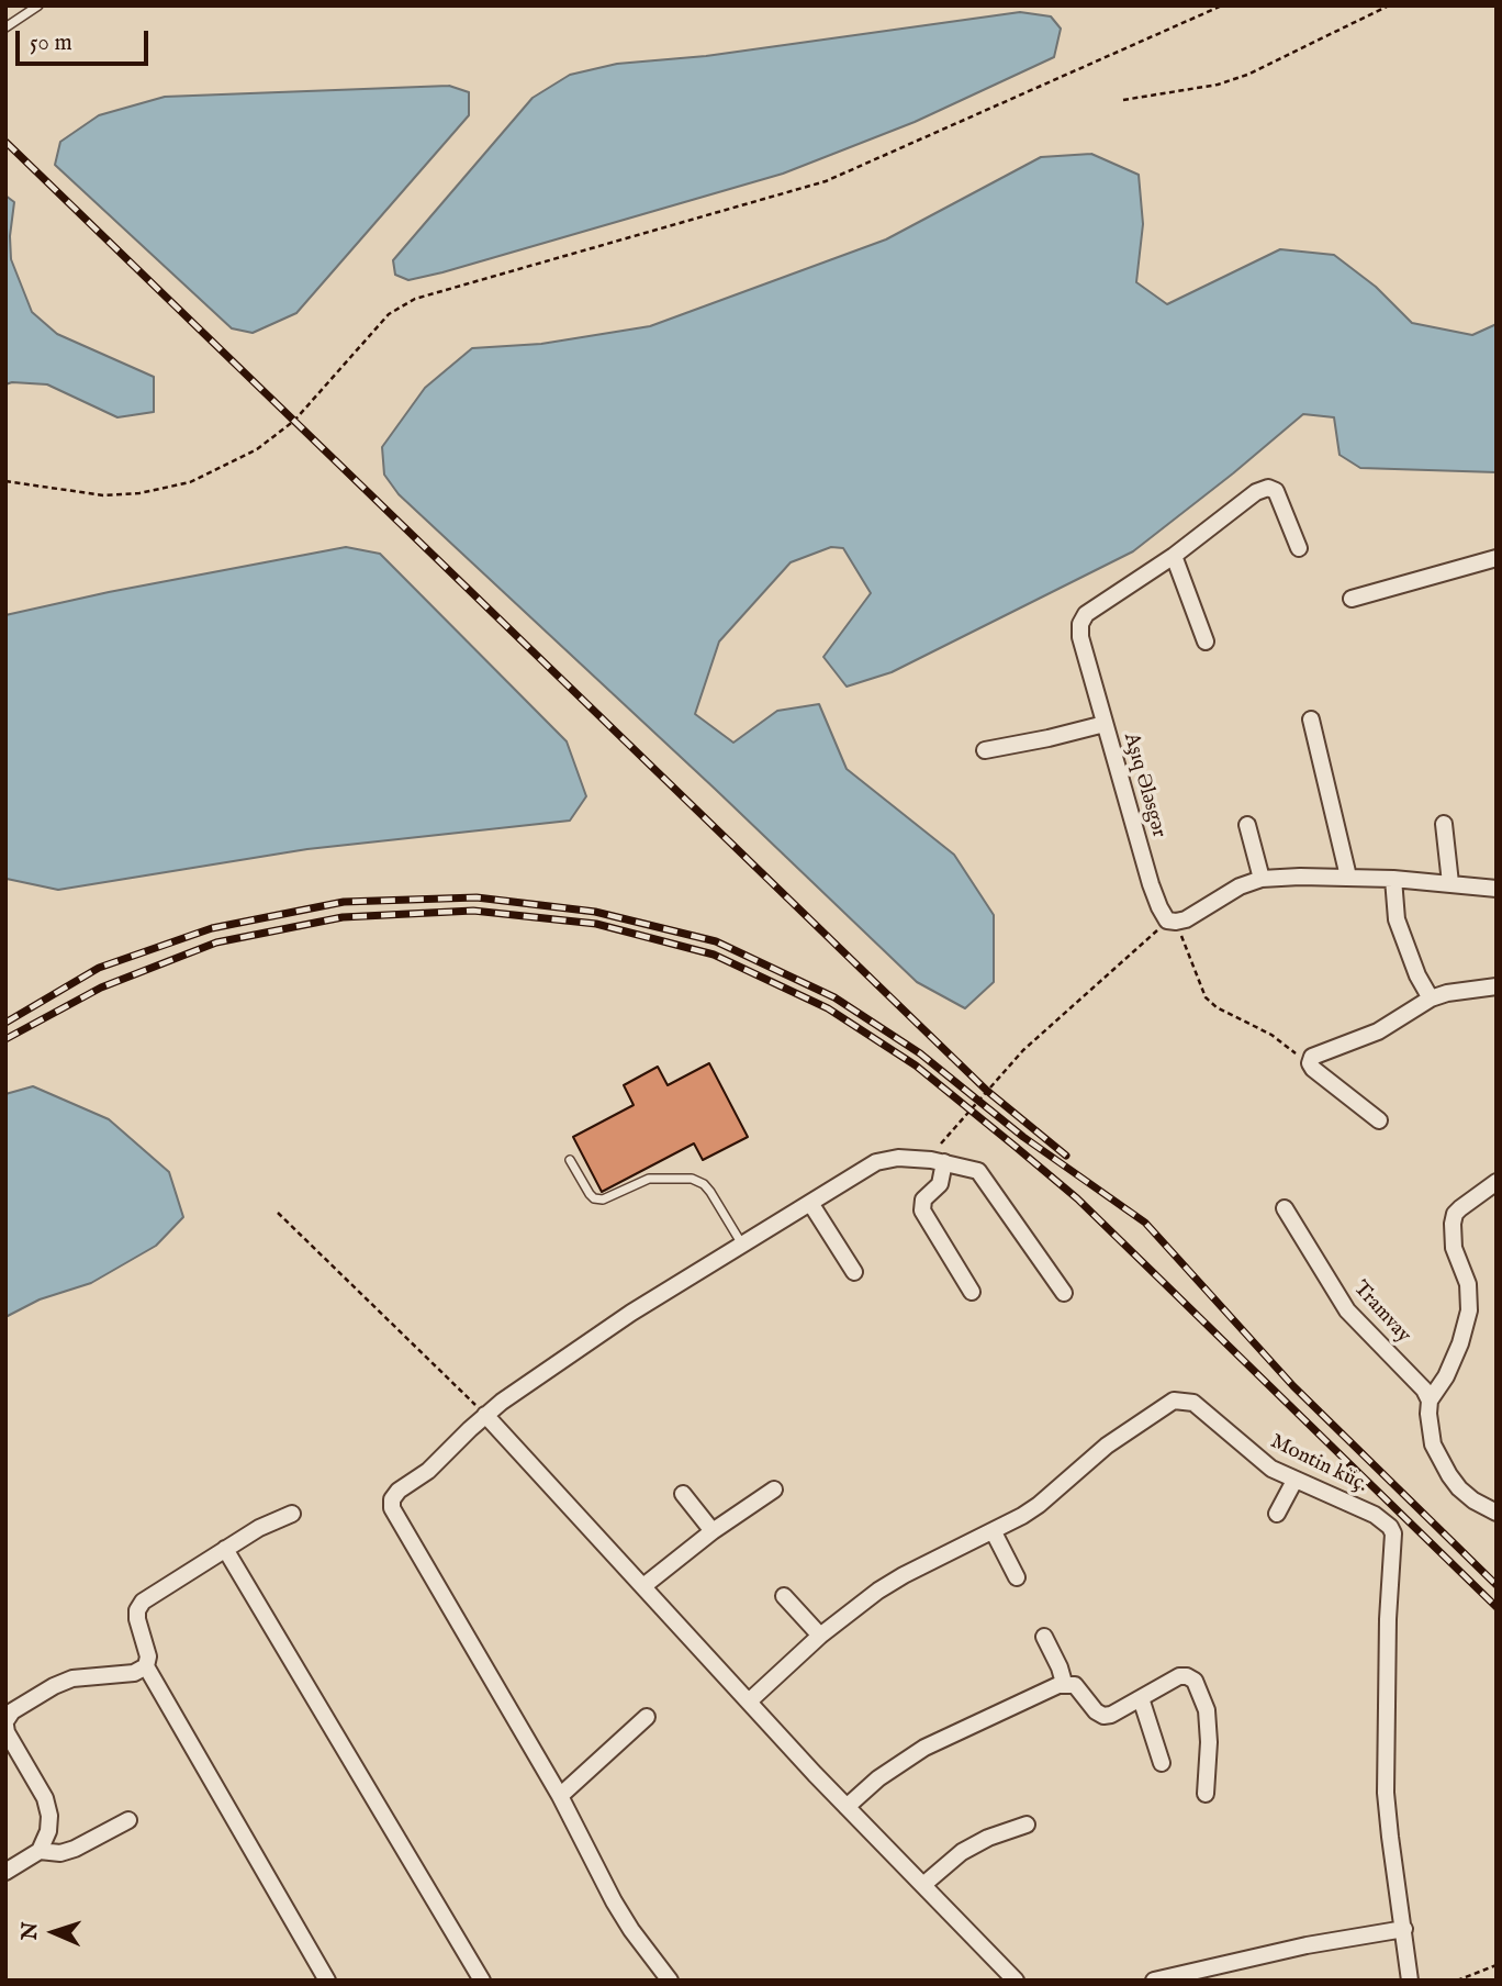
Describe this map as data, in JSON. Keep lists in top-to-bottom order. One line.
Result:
{"streets":{"street":["Aşıq Ələsgər","Tramvay","Montin küç."]},"scale_bar":"50 m","north":"left"}
